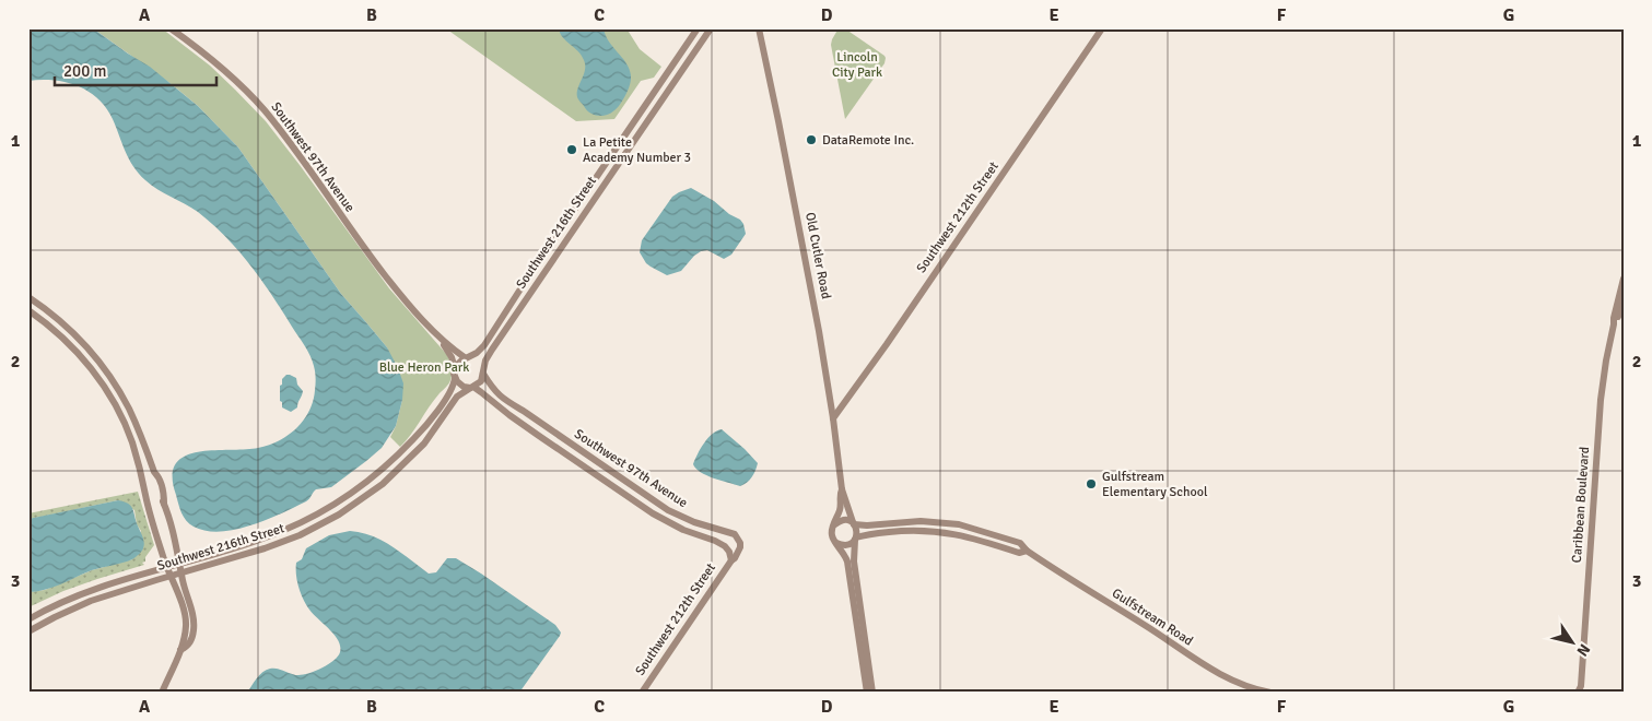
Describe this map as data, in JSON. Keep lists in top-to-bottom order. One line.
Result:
{"streets":{"street":["Southwest 97th Avenue","Southwest 212th Street","Southwest 216th Street","Old Cutler Road","Caribbean Boulevard","Gulfstream Road"]},"crossings":[["Southwest 97th Avenue","Southwest 212th Street"],["Southwest 97th Avenue","Southwest 216th Street"],["Southwest 212th Street","Old Cutler Road"]],"parks":["Lincoln City Park","Blue Heron Park"],"places":["DataRemote Inc.","La Petite Academy Number 3","Gulfstream Elementary School"],"scale_bar":"200 m","north":"bottom right","grid":{"columns":["A","B","C","D","E","F","G"],"rows":["1","2","3"]}}
